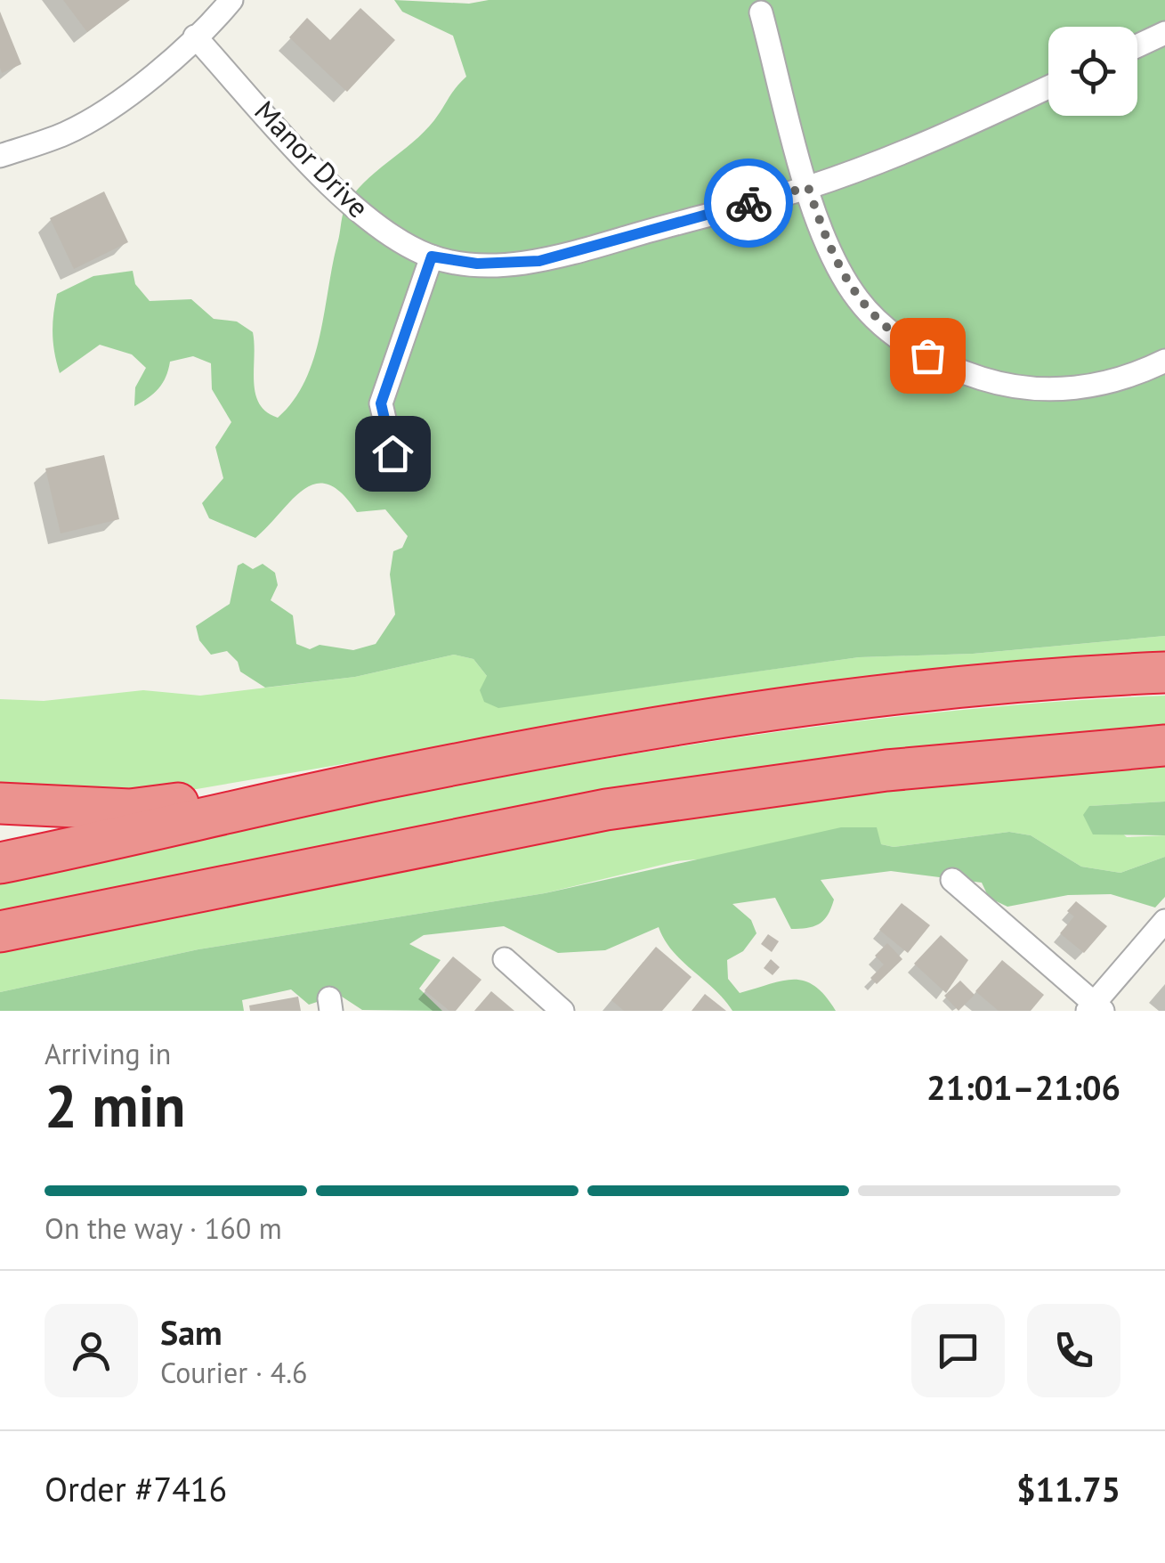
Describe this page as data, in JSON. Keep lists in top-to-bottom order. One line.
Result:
{"streets":{"street":["Manor Drive"]},"page":{"heading":["2 min","Arriving in","21:01–21:06"],"panel":["Sam","Courier · 4.6","Order #7416","$11.75"],"bar":"On the way · 160 m"}}
